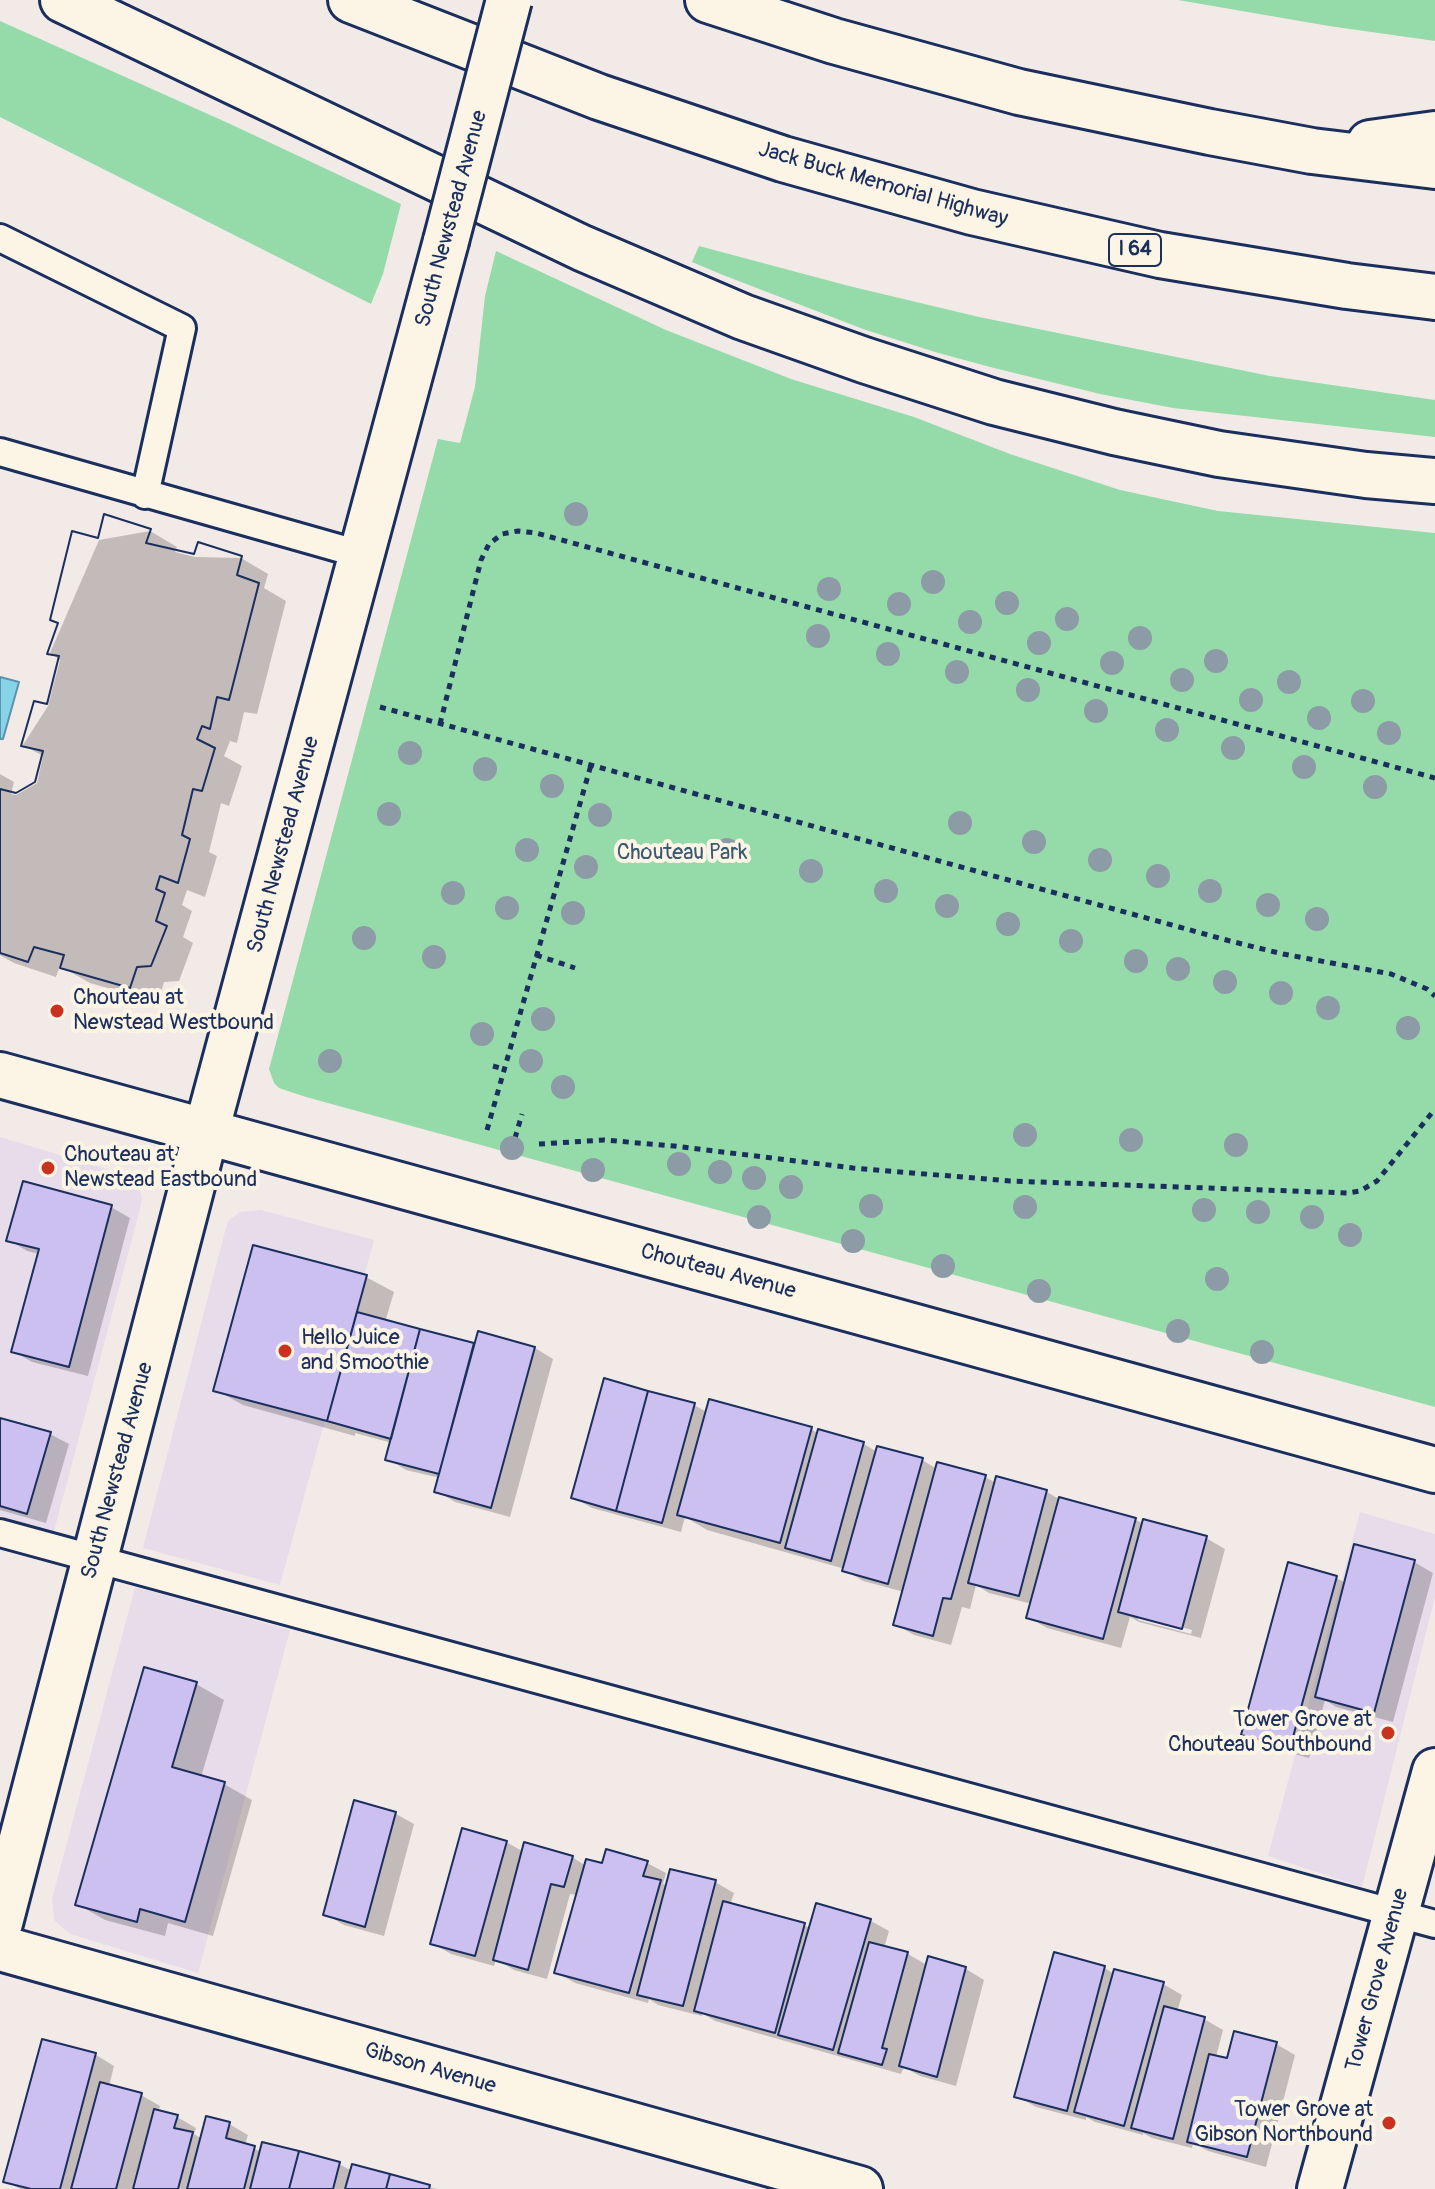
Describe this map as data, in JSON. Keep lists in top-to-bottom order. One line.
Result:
{"streets":{"main road":["Jack Buck Memorial Highway","South Newstead Avenue","I 64","Chouteau Avenue","Tower Grove Avenue","Gibson Avenue"]},"crossings":[["South Newstead Avenue","Chouteau Avenue"]],"parks":["Chouteau Park"],"places":["Chouteau at Newstead Westbound","Chouteau at Newstead Eastbound","Hello Juice and Smoothie","Tower Grove at Chouteau Southbound","Tower Grove at Gibson Northbound"]}
